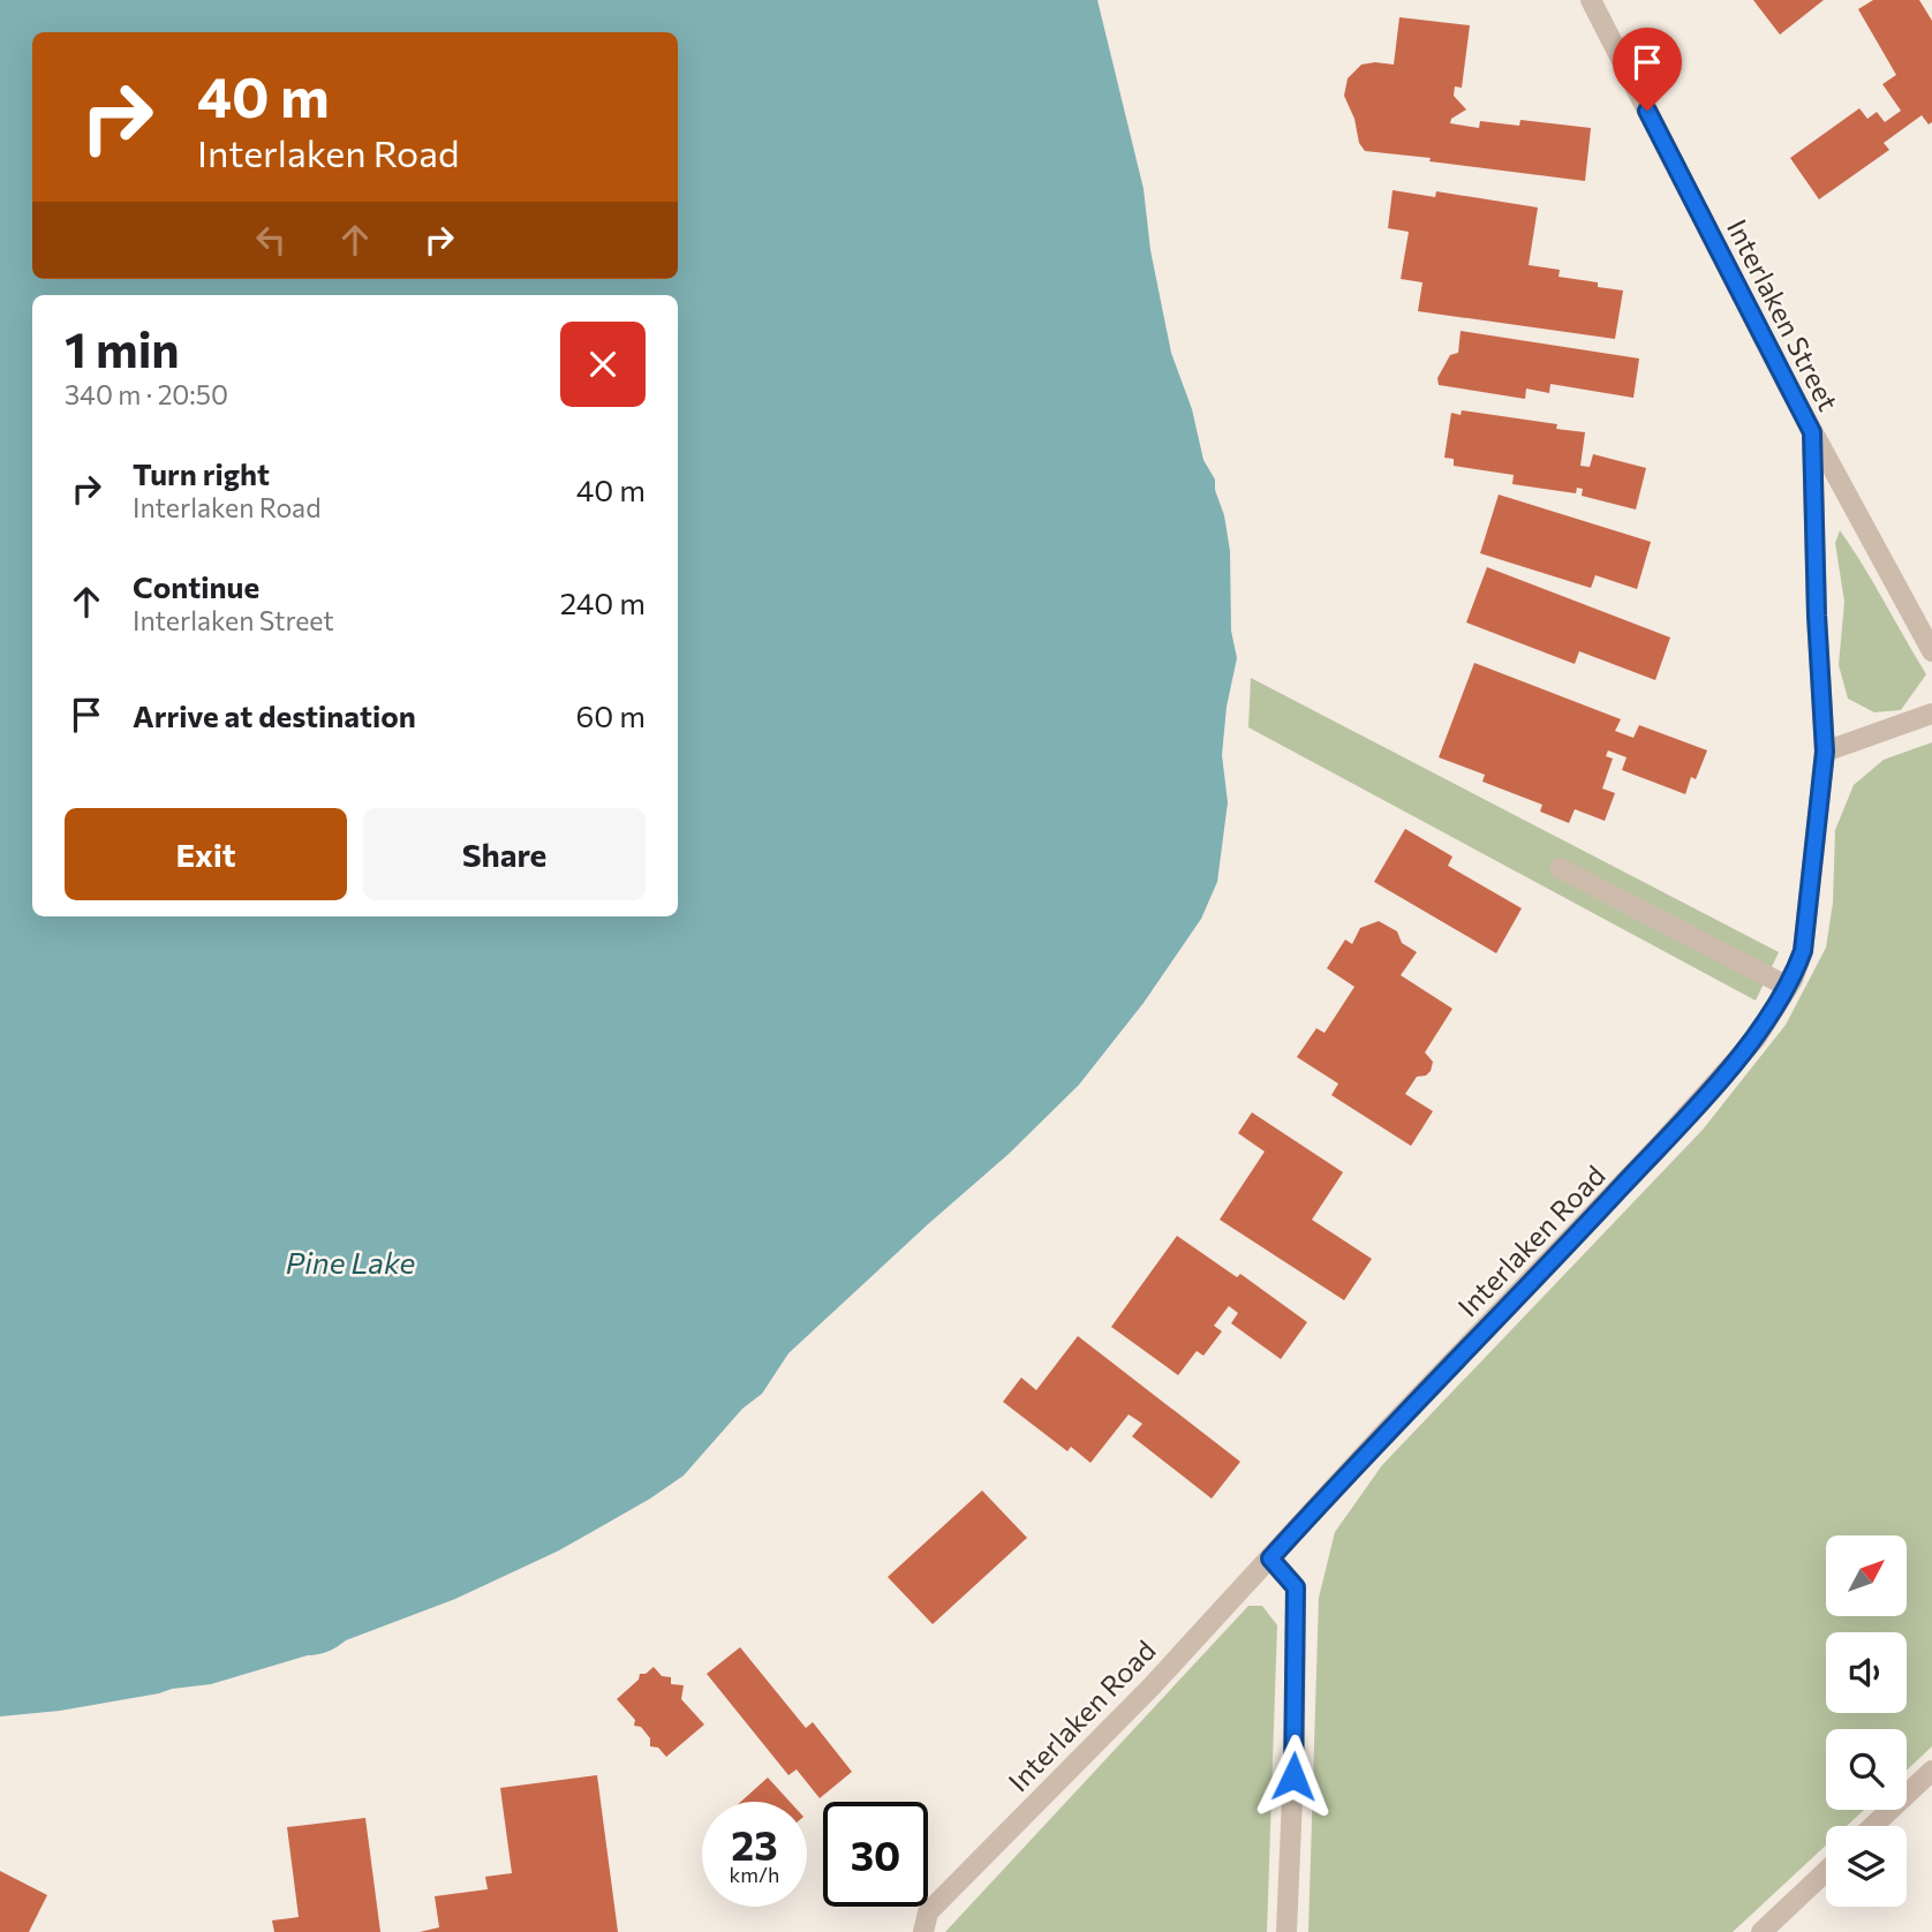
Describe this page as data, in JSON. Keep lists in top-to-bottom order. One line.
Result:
{"streets":{"street":["Interlaken Street","Interlaken Road"]},"crossings":[["Interlaken Street","Interlaken Road"]],"water":["Pine Lake"],"north":"top right","page":{"turn":["40 m","Interlaken Road"],"heading":["1 min","340 m · 20:50"],"list":[{"name":"Turn right","note":"Interlaken Road","value":"40 m"},{"name":"Continue","note":"Interlaken Street","value":"240 m"},{"name":"Arrive at destination","value":"60 m"}],"buttons":["Exit","Share"],"speed":"23 km/h","limit":"30"}}
